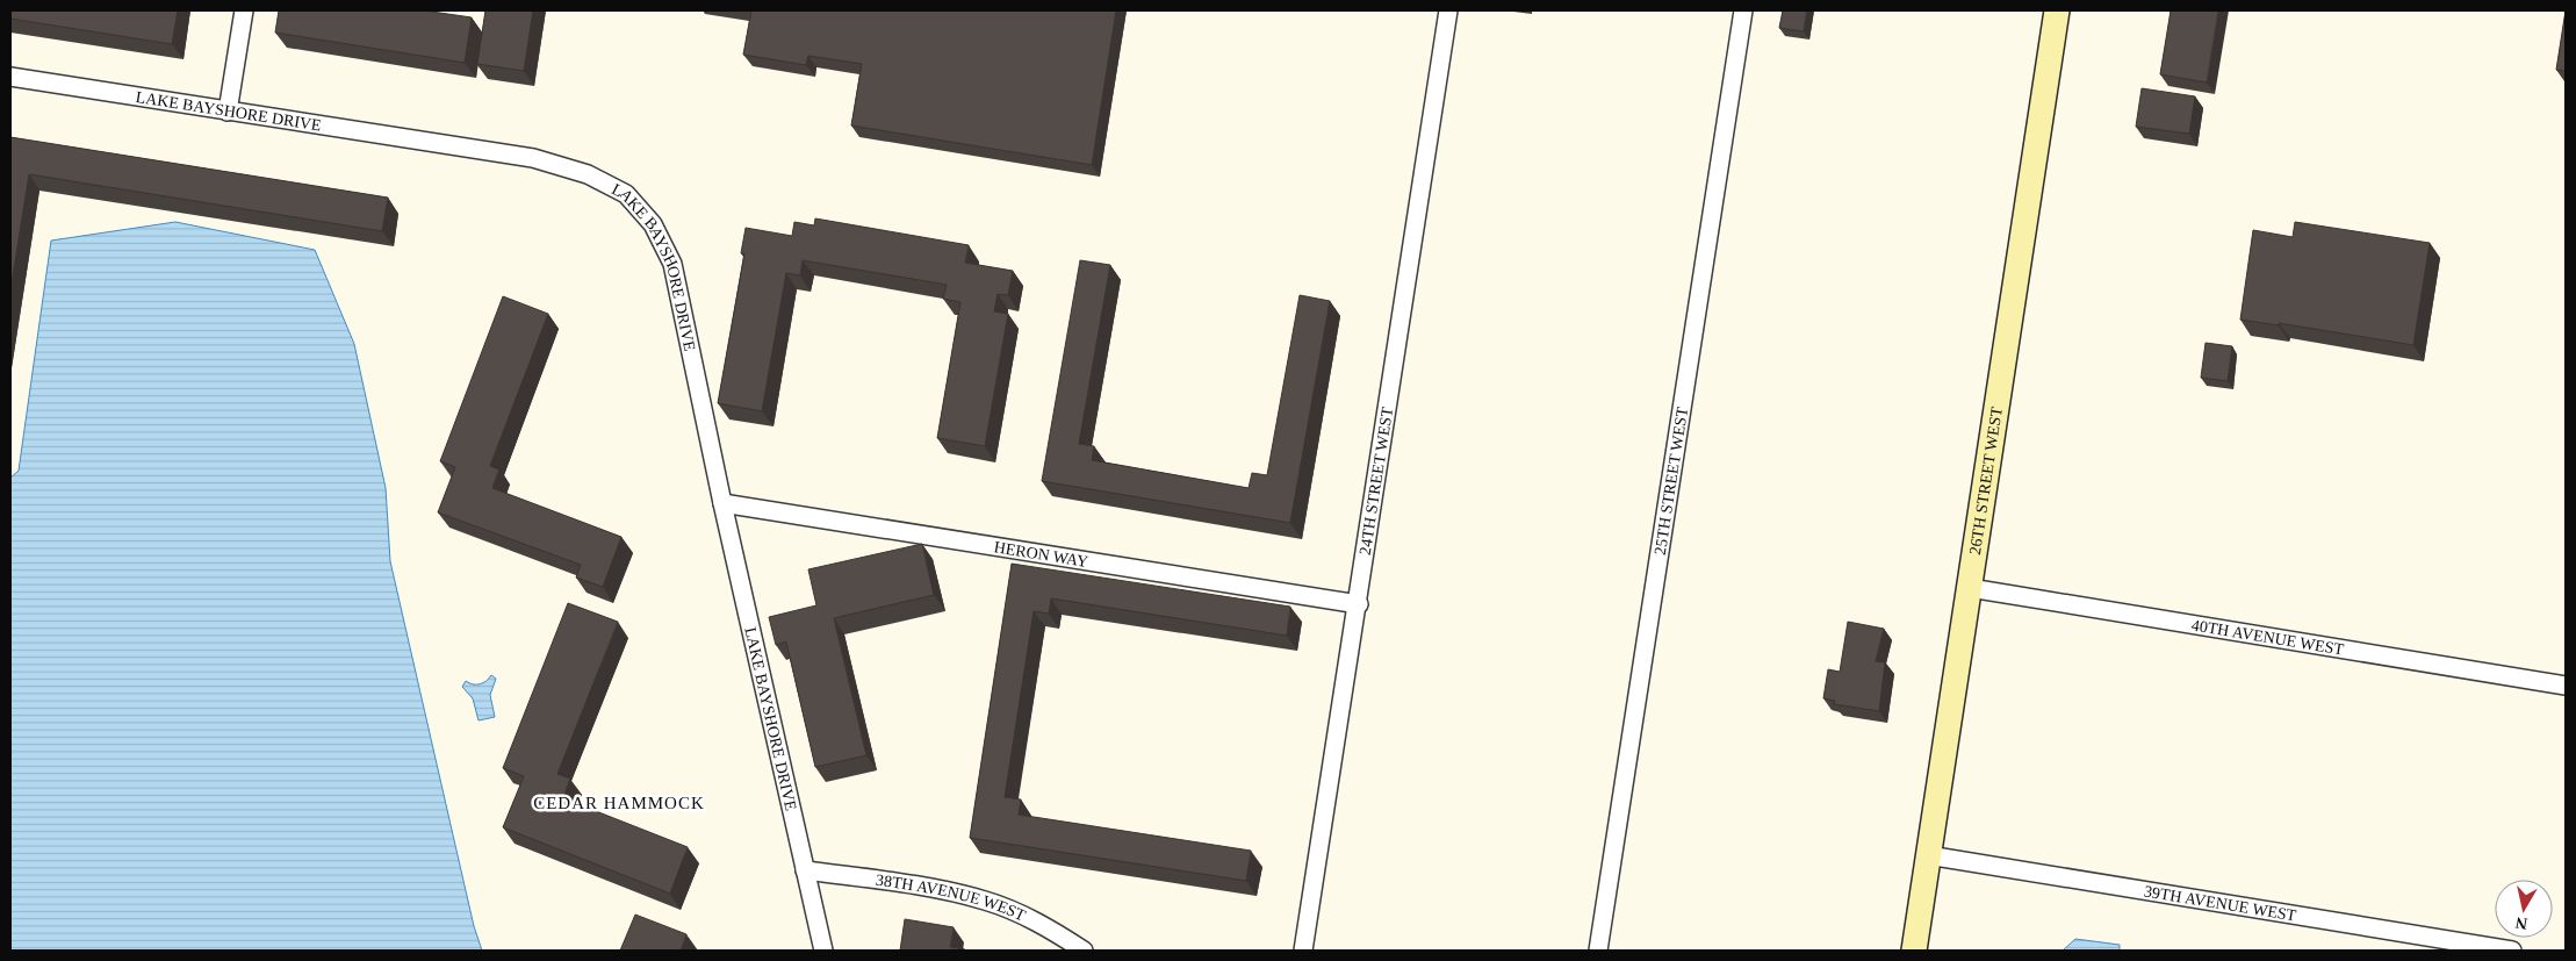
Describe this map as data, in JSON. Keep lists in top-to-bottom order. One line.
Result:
{"streets":{"street":["LAKE BAYSHORE DRIVE","24TH STREET WEST","25TH STREET WEST","26TH STREET WEST","HERON WAY","40TH AVENUE WEST","38TH AVENUE WEST","39TH AVENUE WEST"]},"crossings":[["LAKE BAYSHORE DRIVE","HERON WAY"],["LAKE BAYSHORE DRIVE","38TH AVENUE WEST"],["24TH STREET WEST","HERON WAY"],["26TH STREET WEST","40TH AVENUE WEST"],["26TH STREET WEST","39TH AVENUE WEST"]],"districts":["CEDAR HAMMOCK"],"north":"bottom"}
